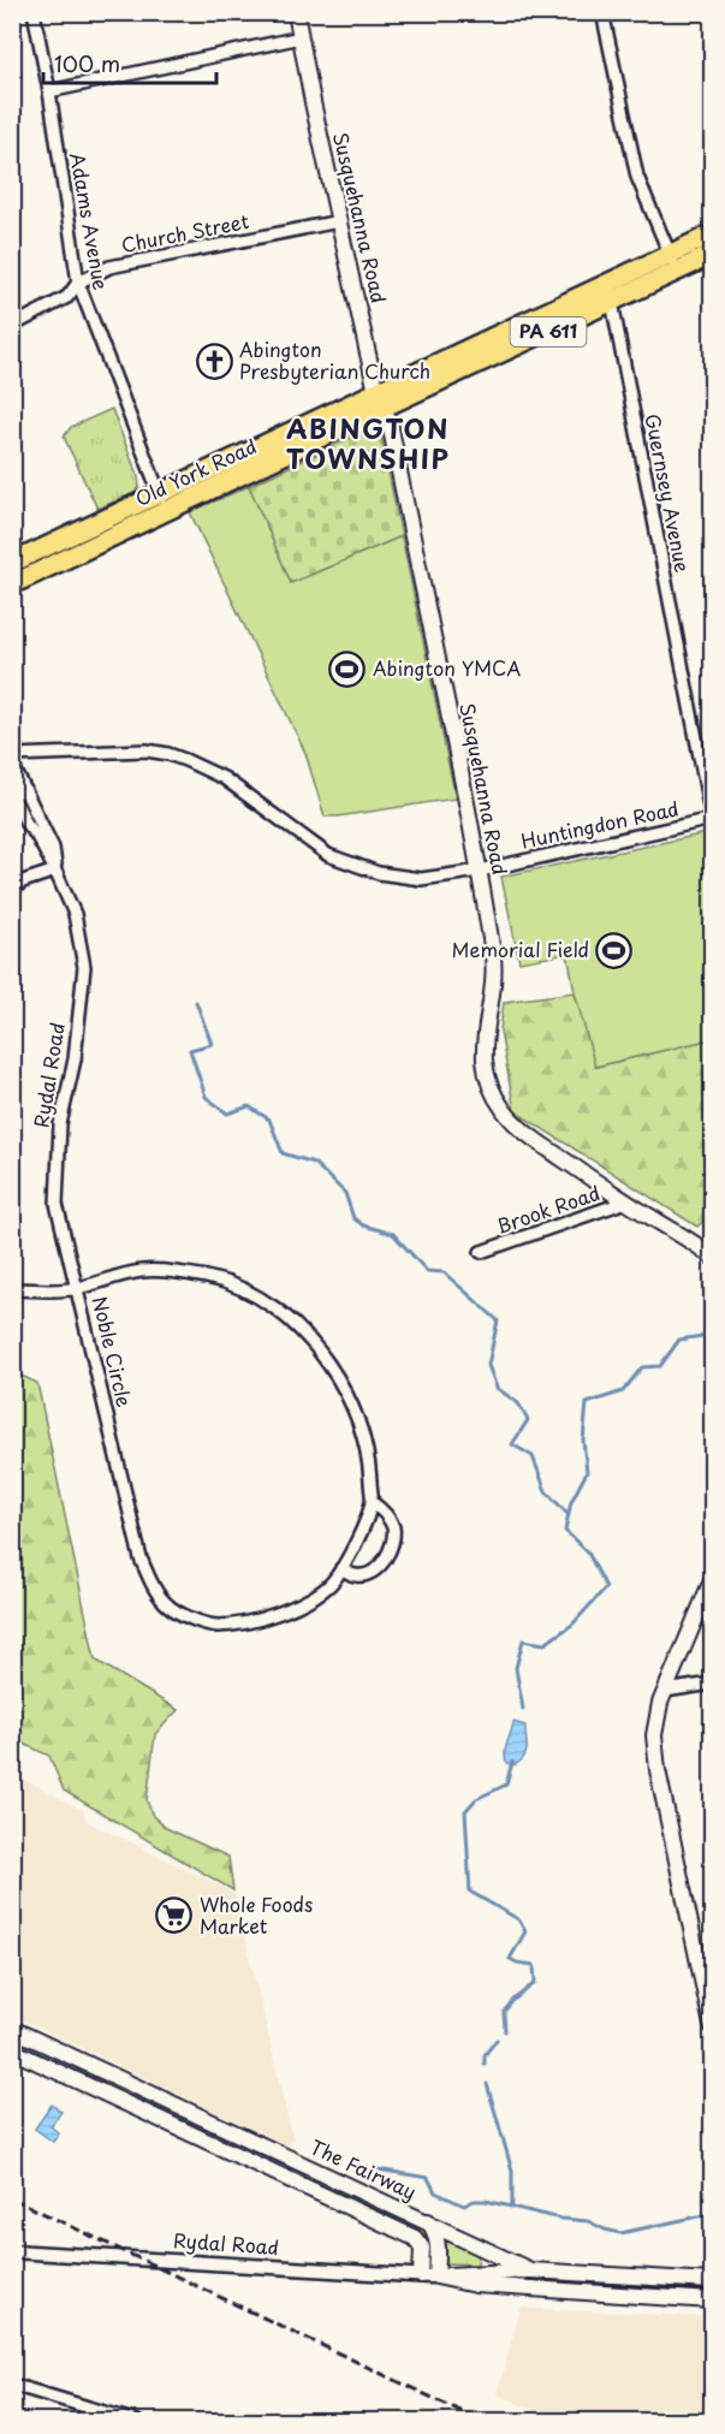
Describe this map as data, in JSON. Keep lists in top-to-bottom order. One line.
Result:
{"streets":{"highway":["PA 611","Old York Road"],"main road":["Susquehanna Road","Rydal Road","The Fairway"],"street":["Adams Avenue","Church Street","Guernsey Avenue","Huntingdon Road","Brook Road","Noble Circle"]},"crossings":[["Susquehanna Road","Church Street"],["Susquehanna Road","Old York Road"],["Susquehanna Road","Huntingdon Road"],["Susquehanna Road","Brook Road"],["Adams Avenue","Church Street"],["Adams Avenue","Old York Road"],["Old York Road","Guernsey Avenue"],["Guernsey Avenue","Huntingdon Road"],["Rydal Road","Noble Circle"],["Rydal Road","The Fairway"]],"districts":["ABINGTON TOWNSHIP"],"places":{"church":["Abington Presbyterian Church"],"sports":["Abington YMCA","Memorial Field"],"supermarket":["Whole Foods Market"]},"scale_bar":"100 m"}
